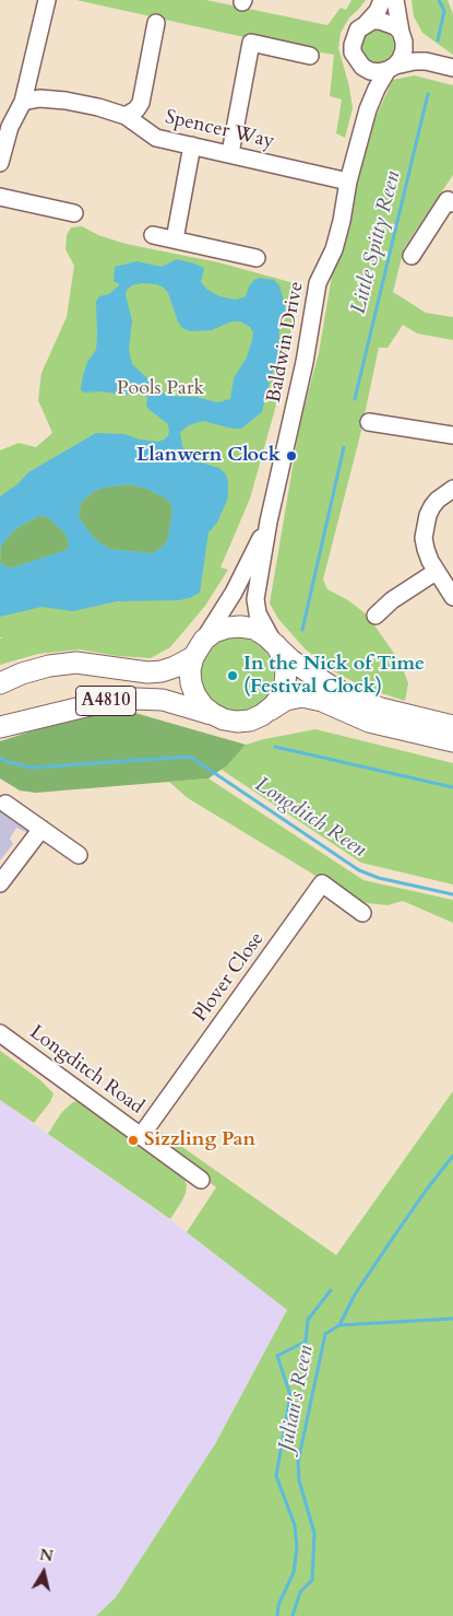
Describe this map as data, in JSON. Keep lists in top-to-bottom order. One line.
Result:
{"streets":{"main road":["A4810"],"street":["Spencer Way","Baldwin Drive","Plover Close","Longditch Road"]},"crossings":[["Spencer Way","Baldwin Drive"],["Plover Close","Longditch Road"]],"water":["Little Spitty Reen","Longditch Reen","Julian's Reen"],"parks":["Pools Park"],"places":["Llanwern Clock","In the Nick of Time (Festival Clock)","Sizzling Pan"],"north":"top"}
